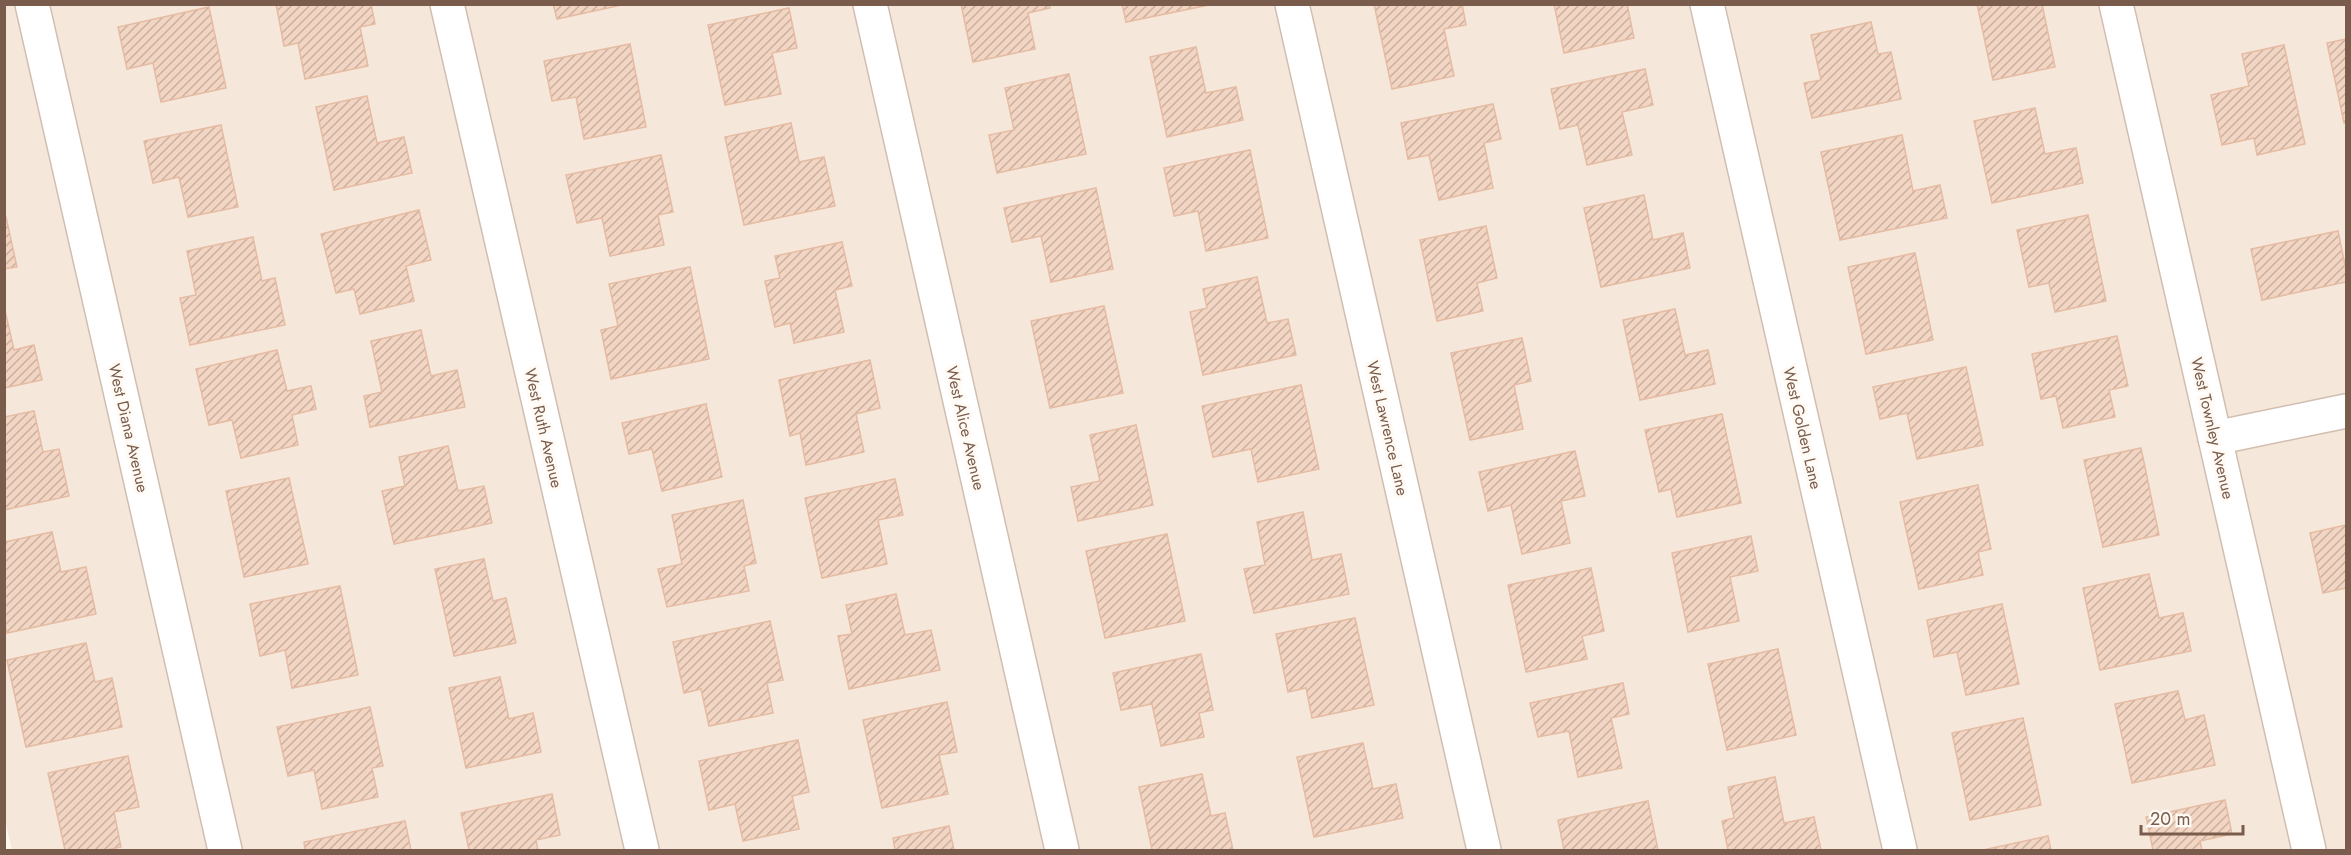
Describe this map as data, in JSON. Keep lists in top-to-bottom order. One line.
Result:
{"streets":{"street":["West Diana Avenue","West Ruth Avenue","West Alice Avenue","West Lawrence Lane","West Golden Lane","West Townley Avenue"]},"scale_bar":"20 m"}
